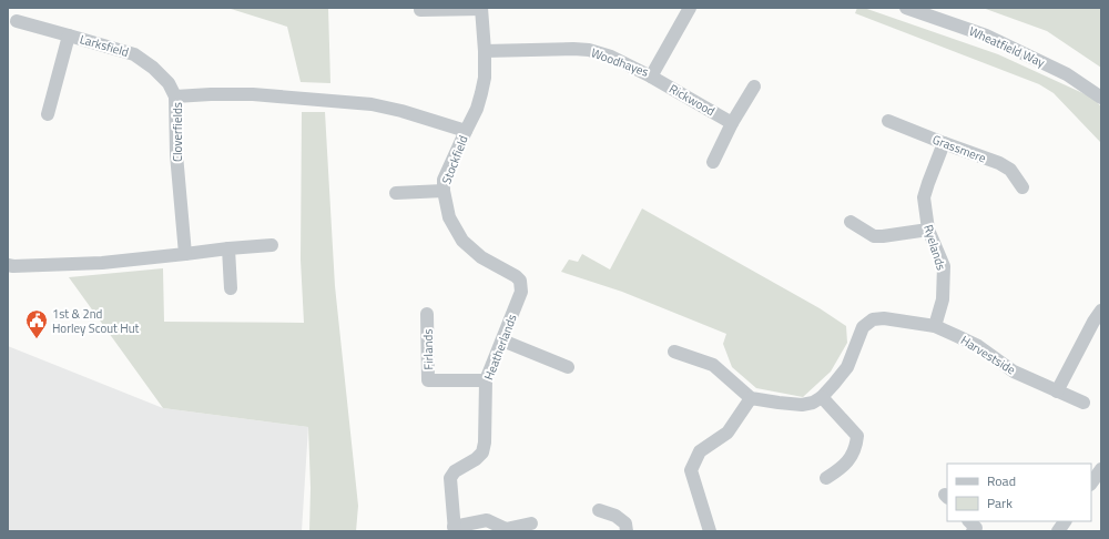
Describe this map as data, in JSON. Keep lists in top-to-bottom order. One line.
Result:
{"streets":{"street":["Larksfield","Wheatfield Way","Woodhayes","Rickwood","Cloverfields","Grassmere","Stockfield","Ryelands","Heatherlands","Firlands","Harvestside"]},"crossings":[["Larksfield","Cloverfields"],["Woodhayes","Rickwood"],["Woodhayes","Stockfield"],["Cloverfields","Stockfield"],["Grassmere","Ryelands"],["Stockfield","Heatherlands"],["Ryelands","Harvestside"],["Heatherlands","Firlands"]],"places":{"public building":["1st & 2nd Horley Scout Hut"]},"legend":["Road","Park"]}
